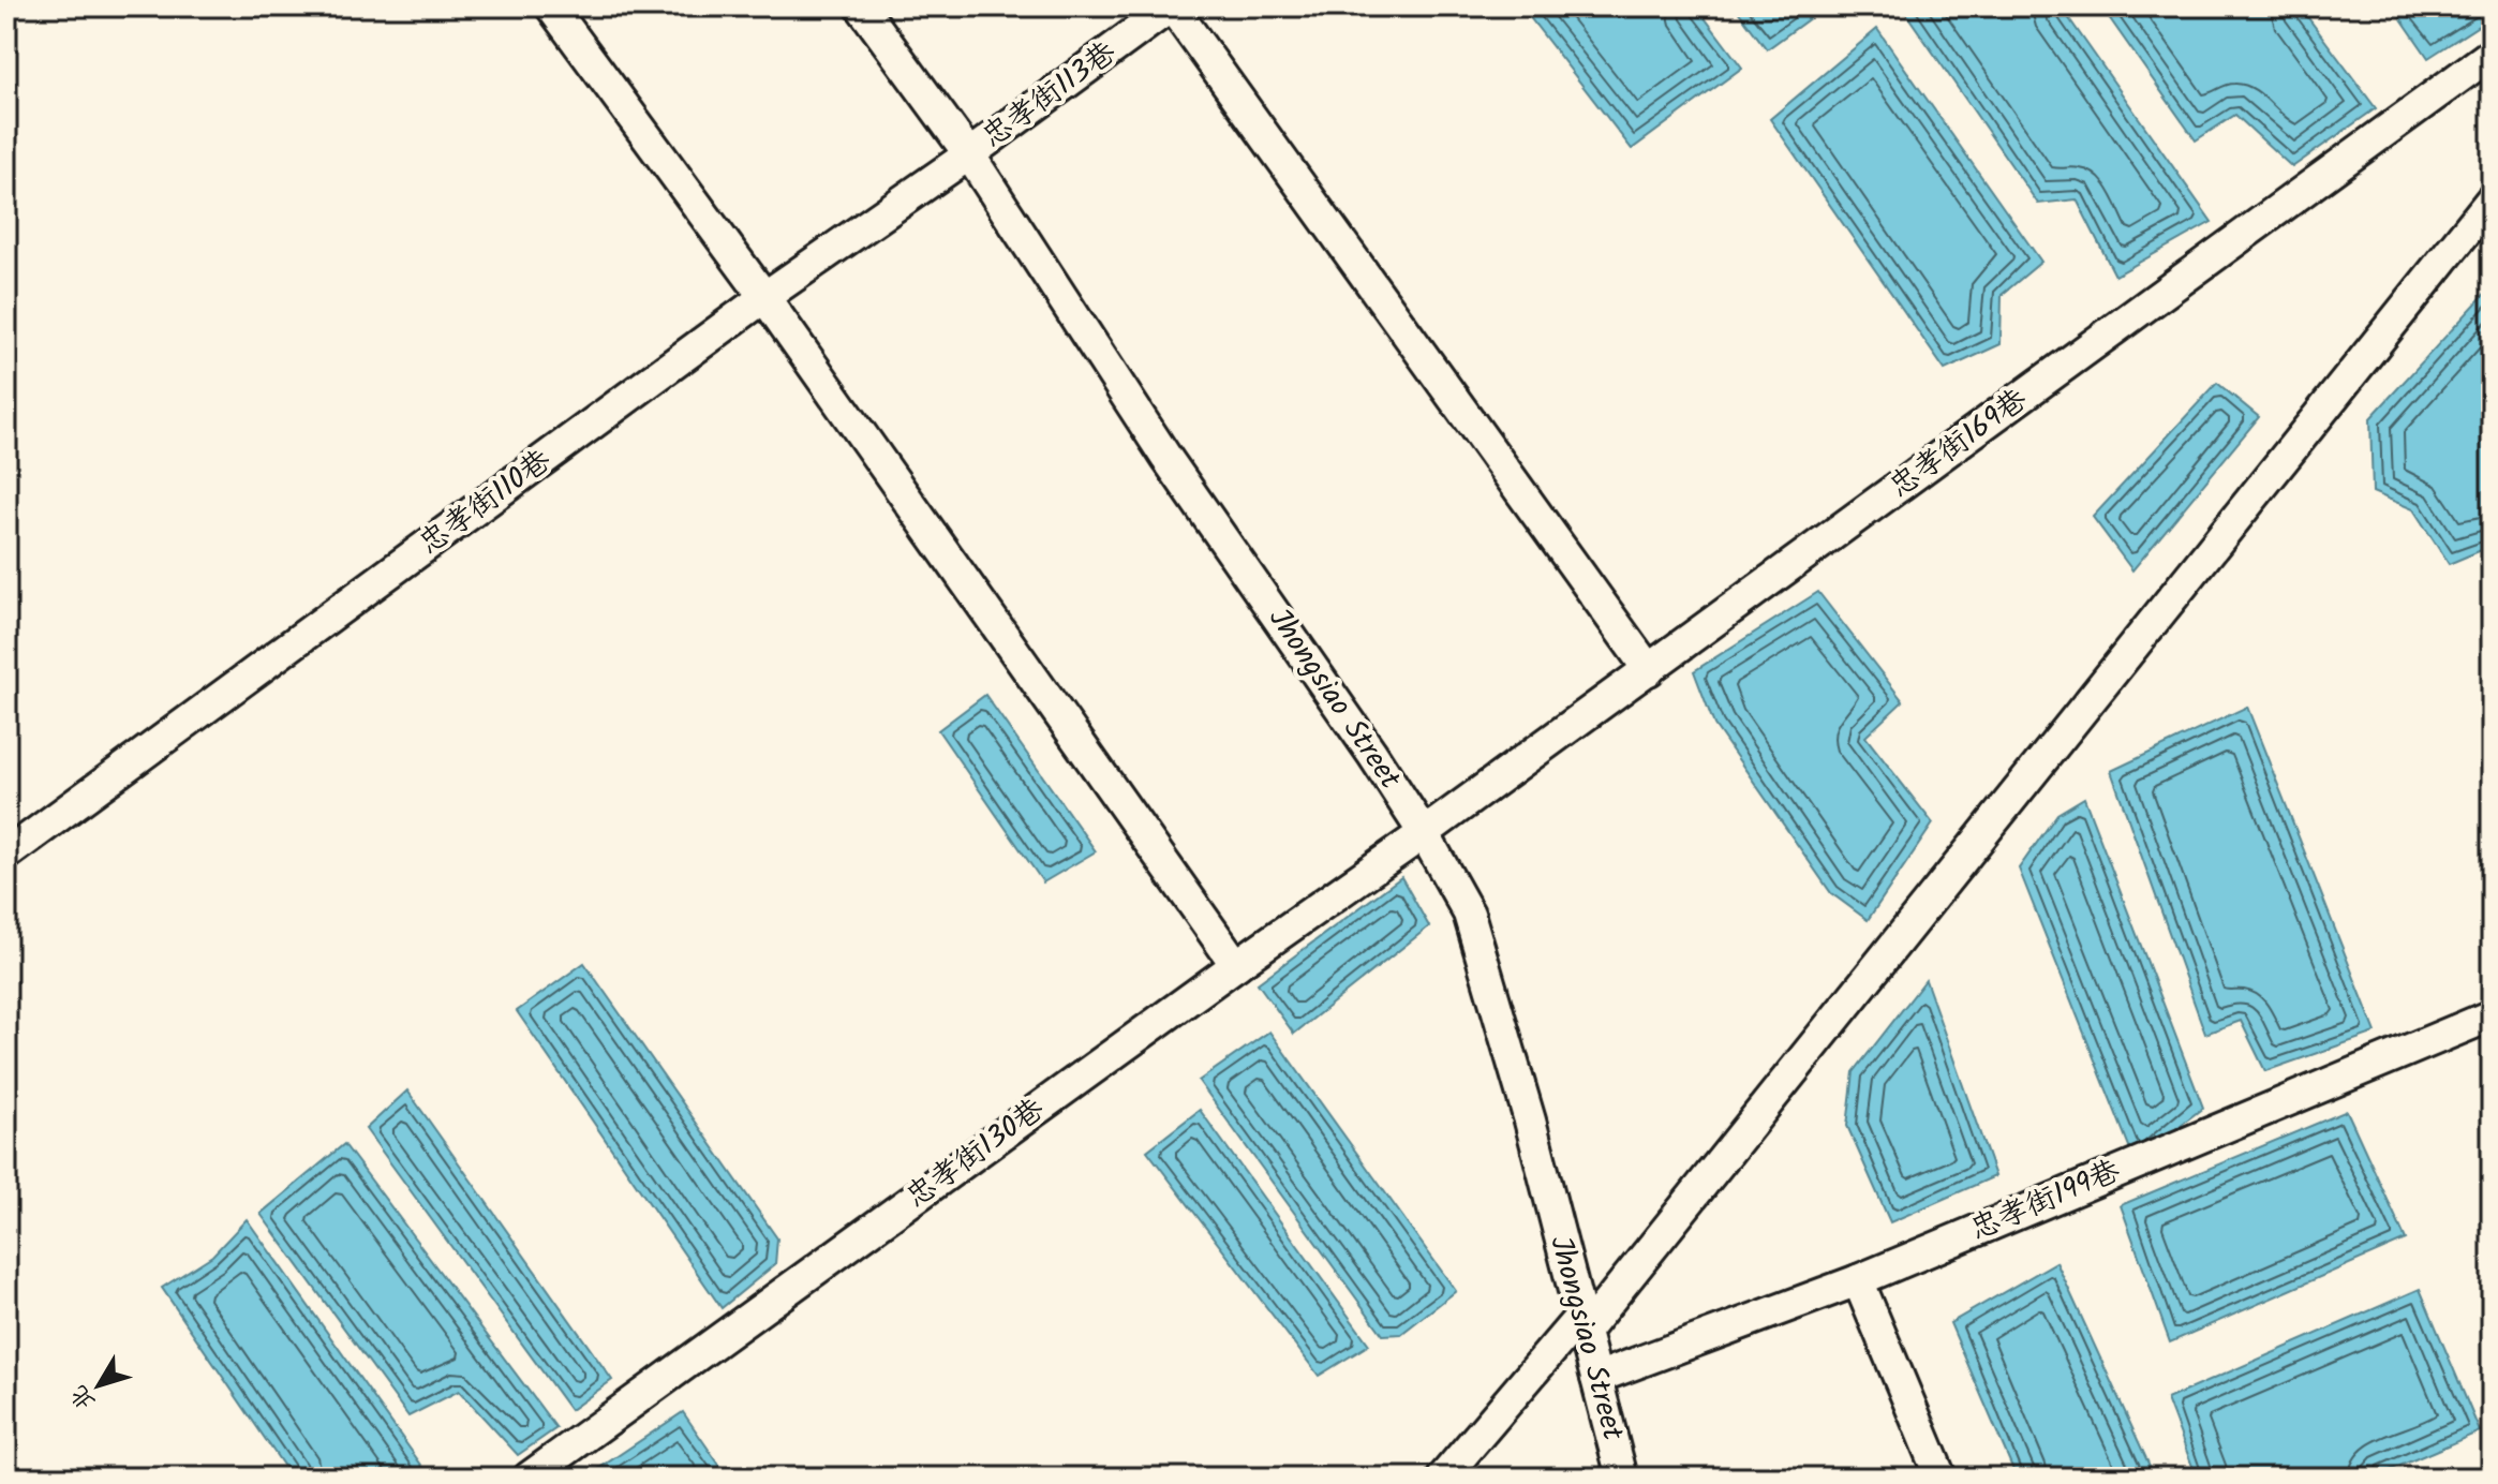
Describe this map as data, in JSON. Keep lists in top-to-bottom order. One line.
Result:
{"streets":{"street":["忠孝街113巷","忠孝街169巷","忠孝街110巷","Jhongsiao Street","忠孝街130巷","忠孝街199巷"]},"crossings":[["忠孝街113巷","忠孝街110巷"],["忠孝街113巷","Jhongsiao Street"],["忠孝街169巷","Jhongsiao Street"],["忠孝街169巷","忠孝街130巷"],["忠孝街110巷","Jhongsiao Street"],["Jhongsiao Street","忠孝街130巷"],["Jhongsiao Street","忠孝街199巷"]],"north":"bottom left"}
